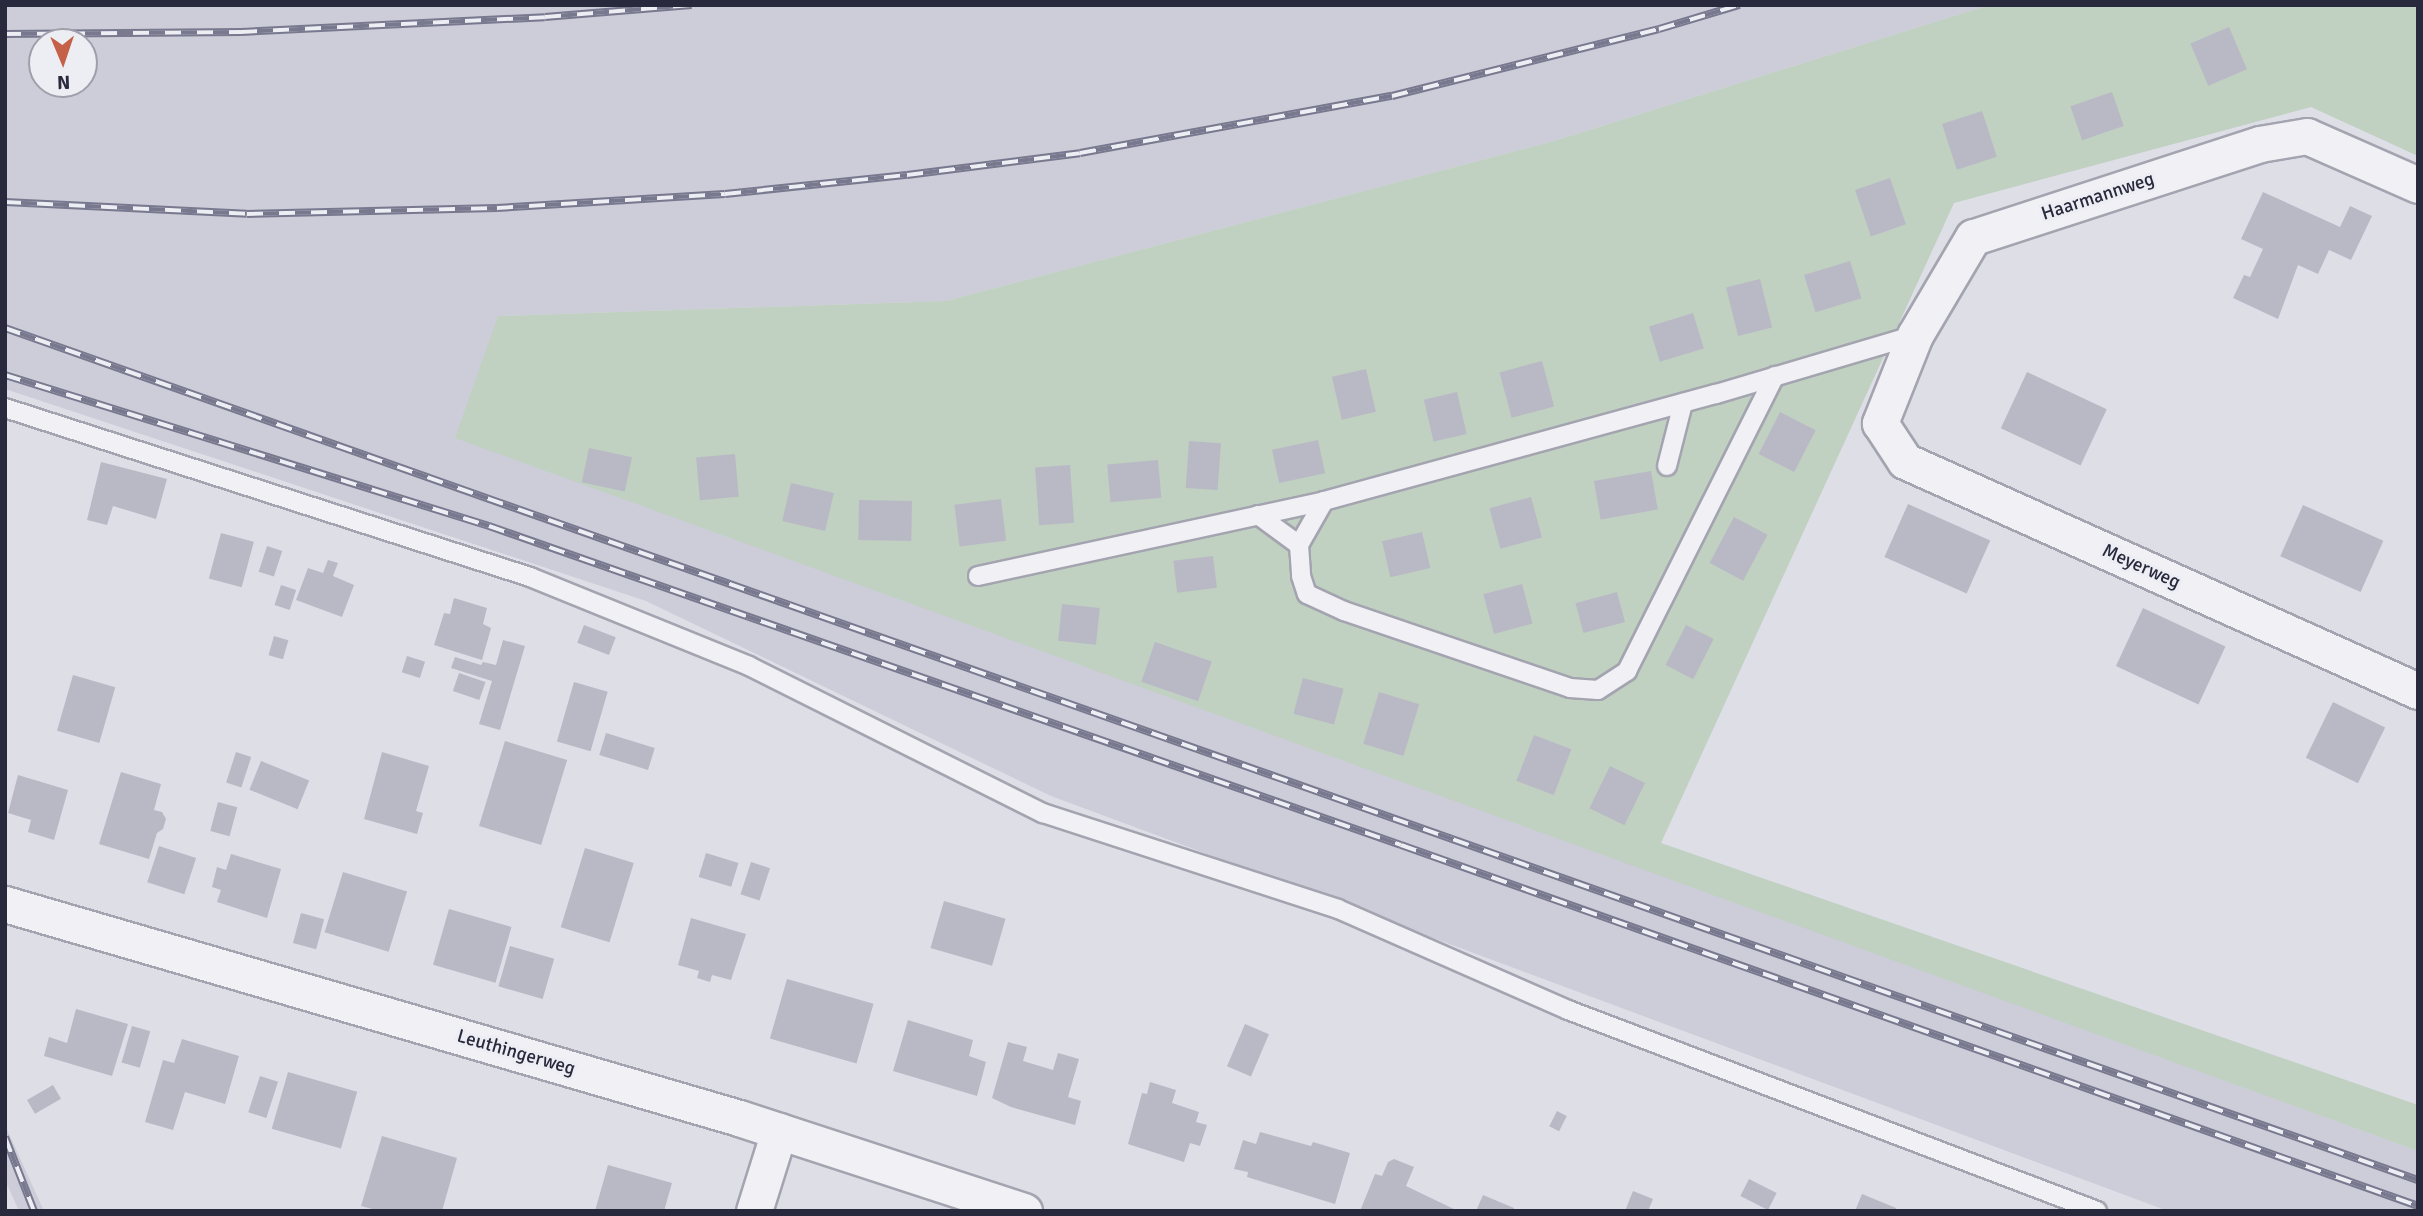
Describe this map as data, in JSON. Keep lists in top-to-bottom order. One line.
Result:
{"streets":{"street":["Haarmannweg","Meyerweg","Leuthingerweg"]},"crossings":[["Haarmannweg","Meyerweg"]],"north":"bottom"}
